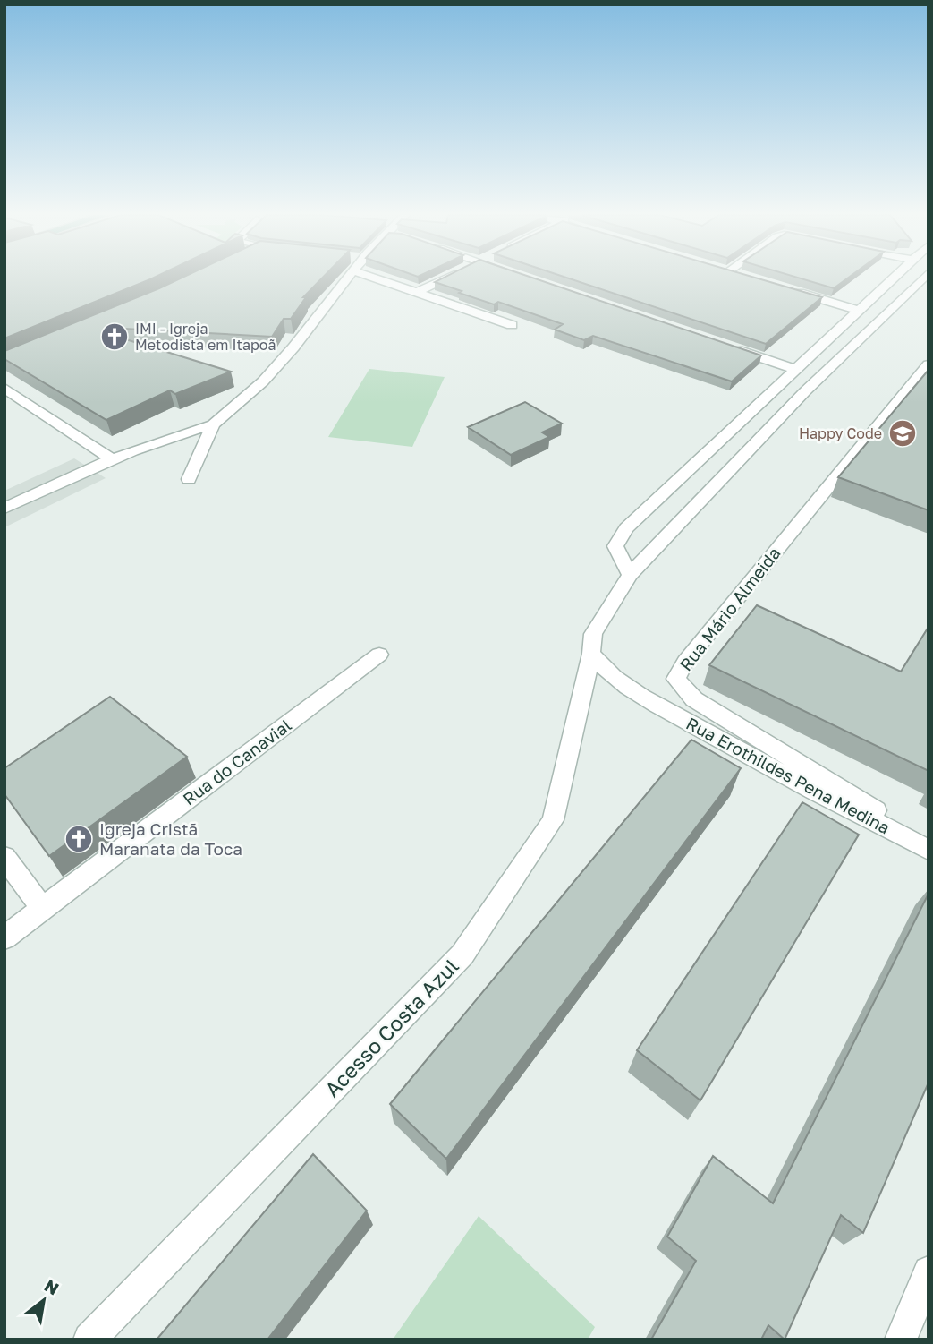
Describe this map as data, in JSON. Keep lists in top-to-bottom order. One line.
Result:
{"streets":{"street":["Rua Mário Almeida","Rua do Canavial","Rua Erothildes Pena Medina","Acesso Costa Azul"]},"crossings":[["Rua Erothildes Pena Medina","Acesso Costa Azul"]],"places":{"church":["IMI - Igreja Metodista em Itapoã","Igreja Cristã Maranata da Toca"],"school or university":["Happy Code"]},"north":"top right"}
